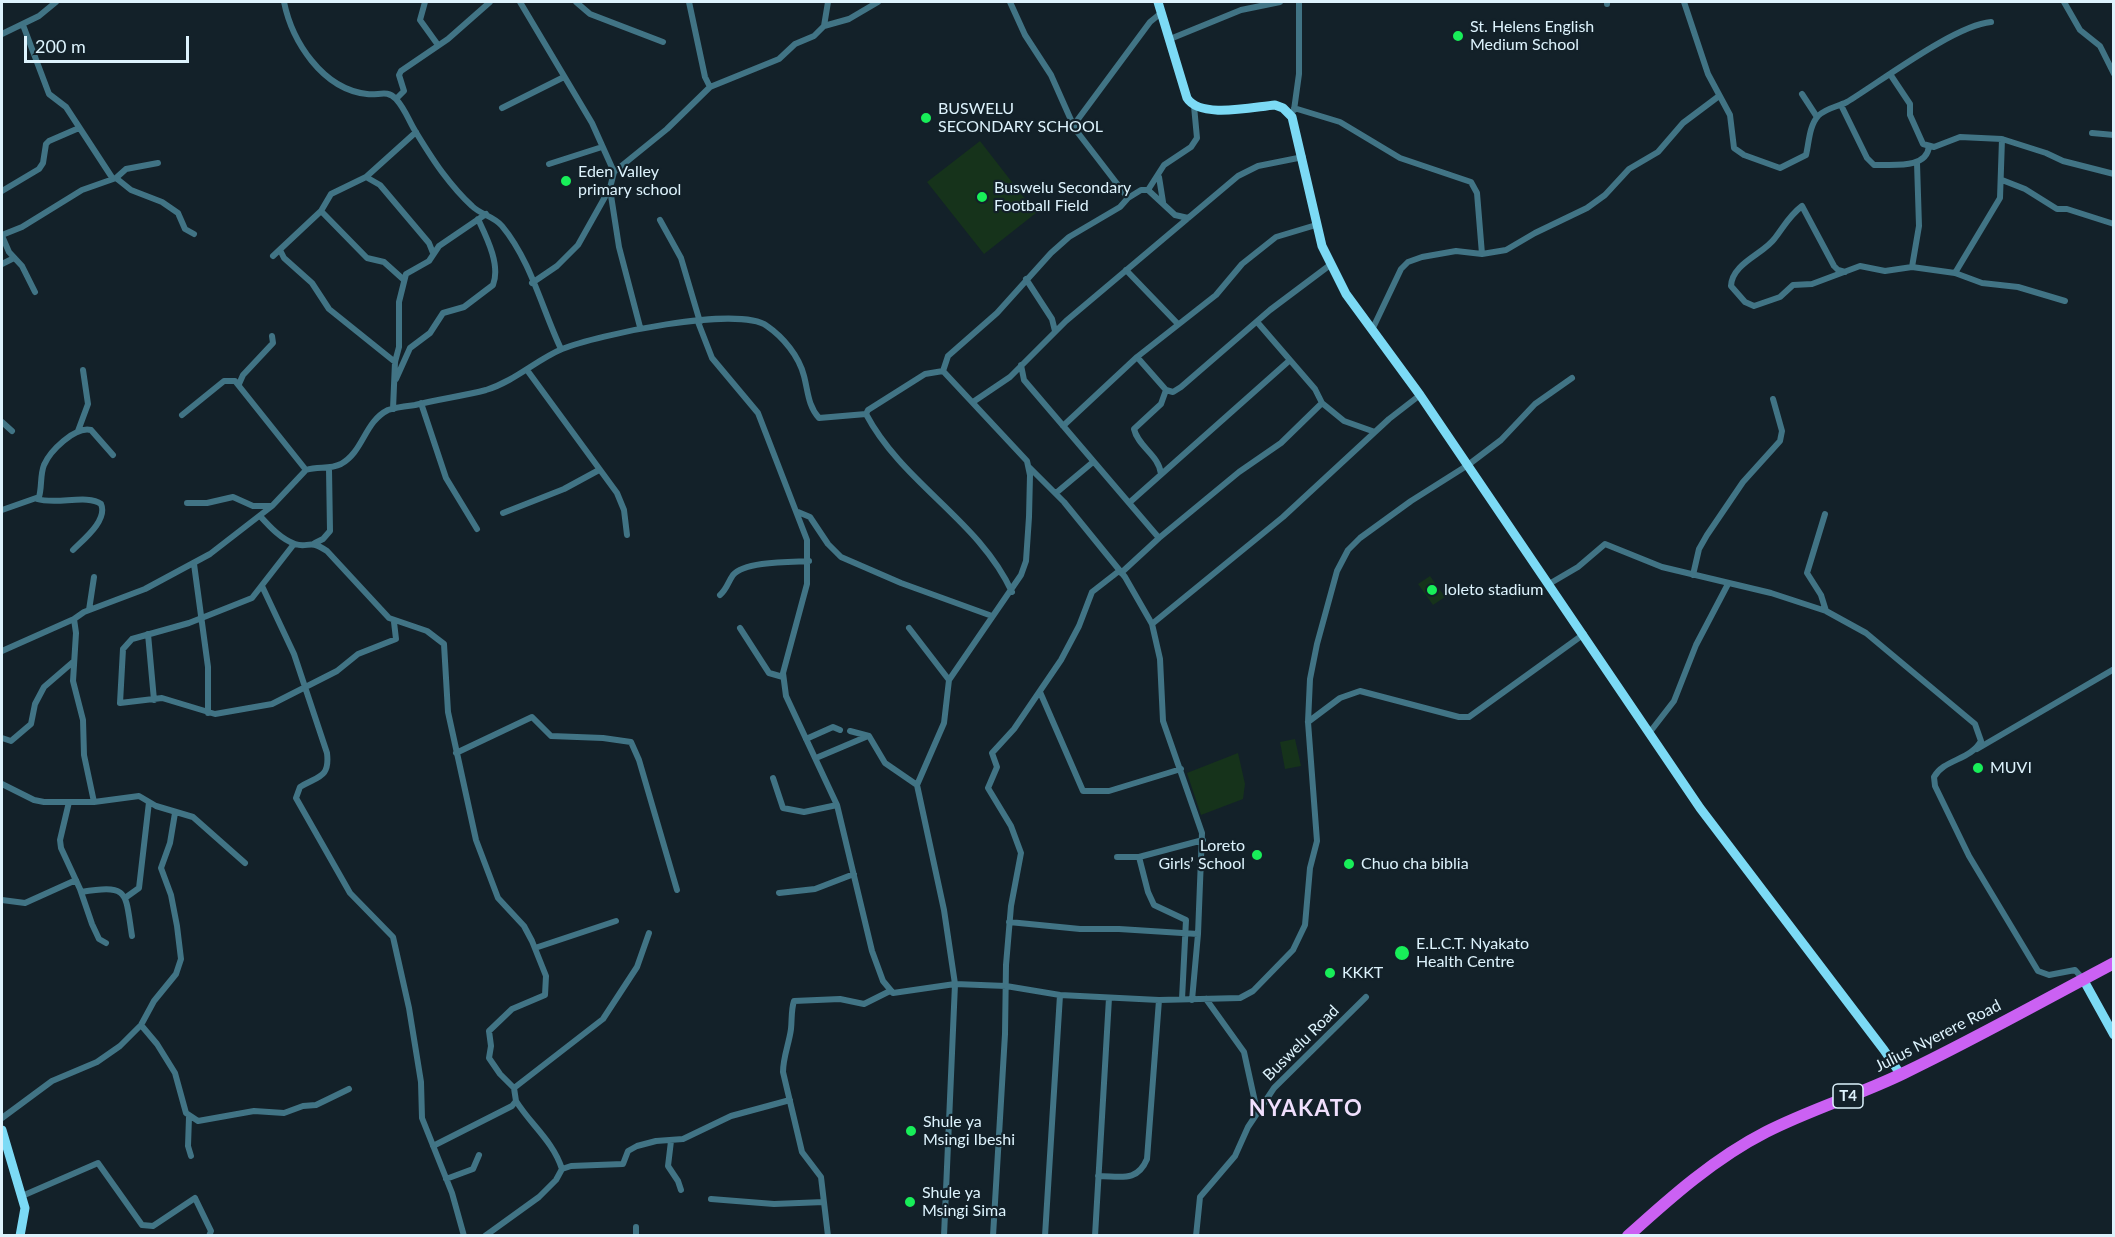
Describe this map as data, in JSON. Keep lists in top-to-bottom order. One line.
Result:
{"streets":{"highway":["Julius Nyerere Road","T4"],"street":["Buswelu Road"]},"districts":["NYAKATO"],"places":["St. Helens English Medium School","BUSWELU SECONDARY SCHOOL","Eden Valley primary school","Buswelu Secondary Football Field","loleto stadium","MUVI","Loreto Girls’ School","Chuo cha biblia","E.L.C.T. Nyakato Health Centre","KKKT","Shule ya Msingi Ibeshi","Shule ya Msingi Sima"],"scale_bar":"200 m"}
